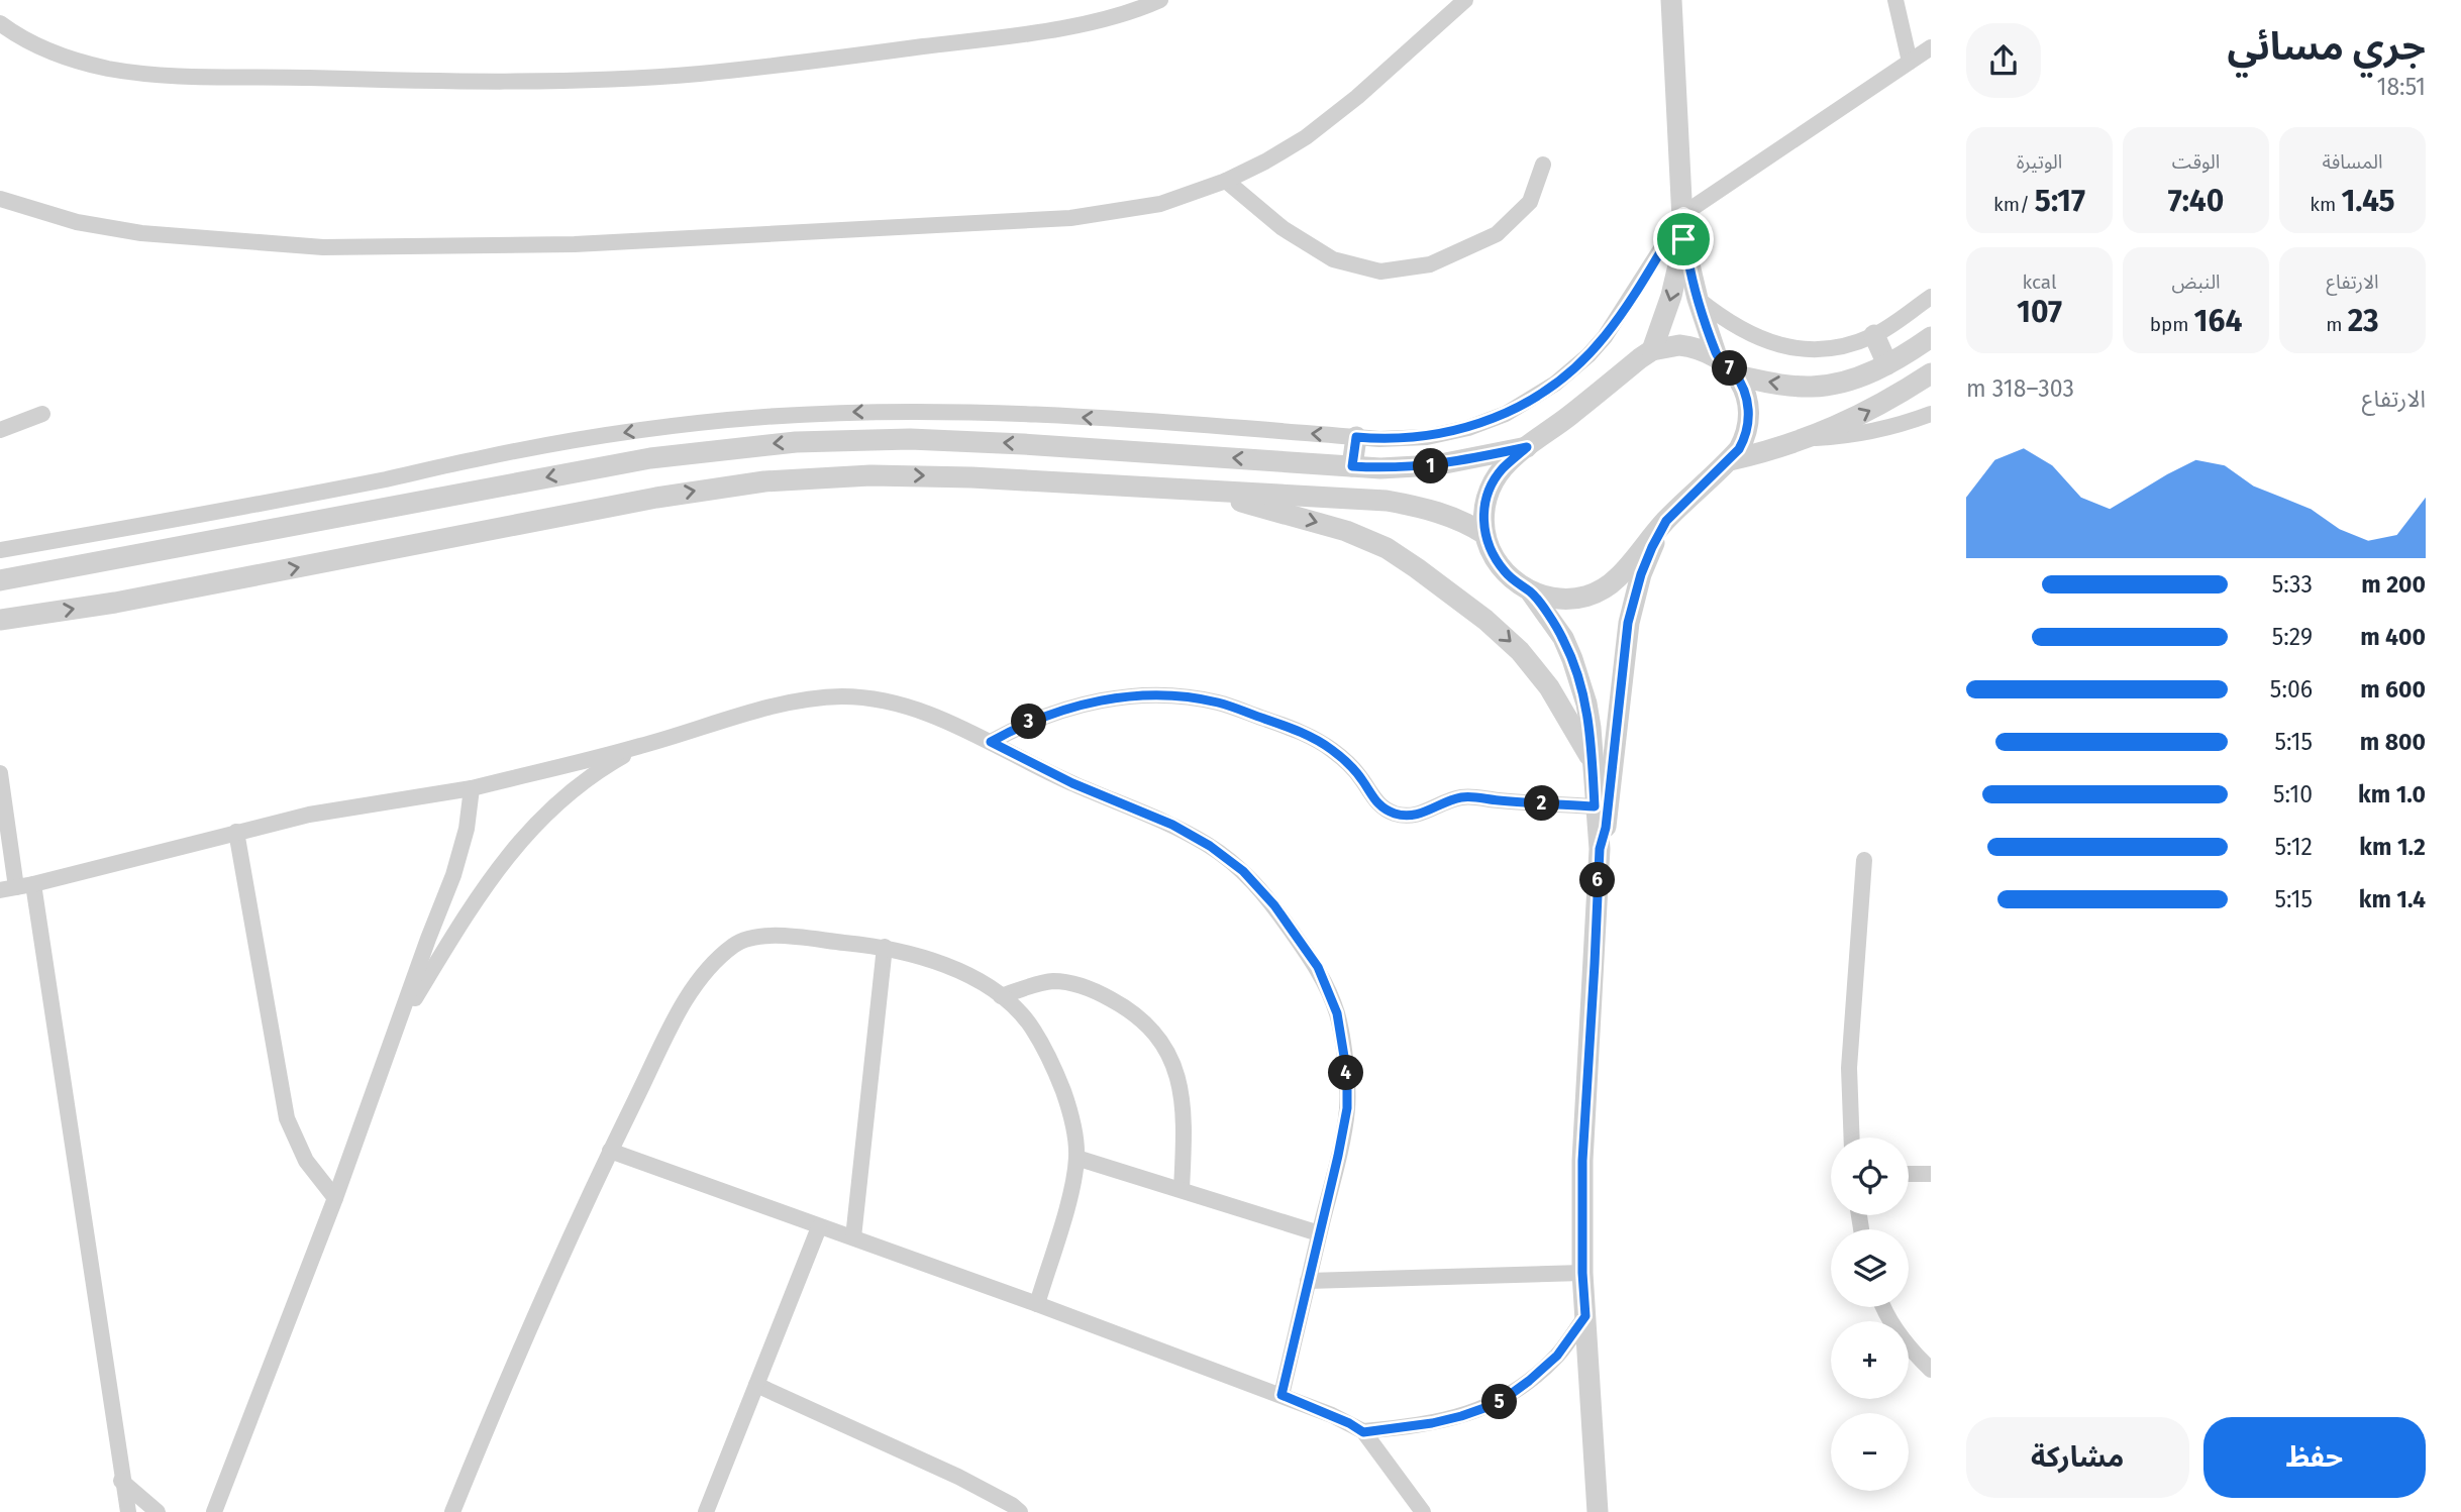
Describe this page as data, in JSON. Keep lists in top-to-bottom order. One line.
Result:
{"page":{"heading":["جري مسائي","18:51"],"stats":[["المسافة","1.45 km"],["الوقت","7:40"],["الوتيرة","5:17 /km"],["الارتفاع","23 m"],["النبض","164 bpm"],["kcal","107"]],"pins":["7","1","3","2","6","4","5"],"chart":["الارتفاع","303–318 m"],"list":[{"name":"200 m","note":"5:33"},{"name":"400 m","note":"5:29"},{"name":"600 m","note":"5:06"},{"name":"800 m","note":"5:15"},{"name":"1.0 km","note":"5:10"},{"name":"1.2 km","note":"5:12"},{"name":"1.4 km","note":"5:15"}],"map_buttons":["+","−"],"buttons":["حفظ","مشاركة"]}}
